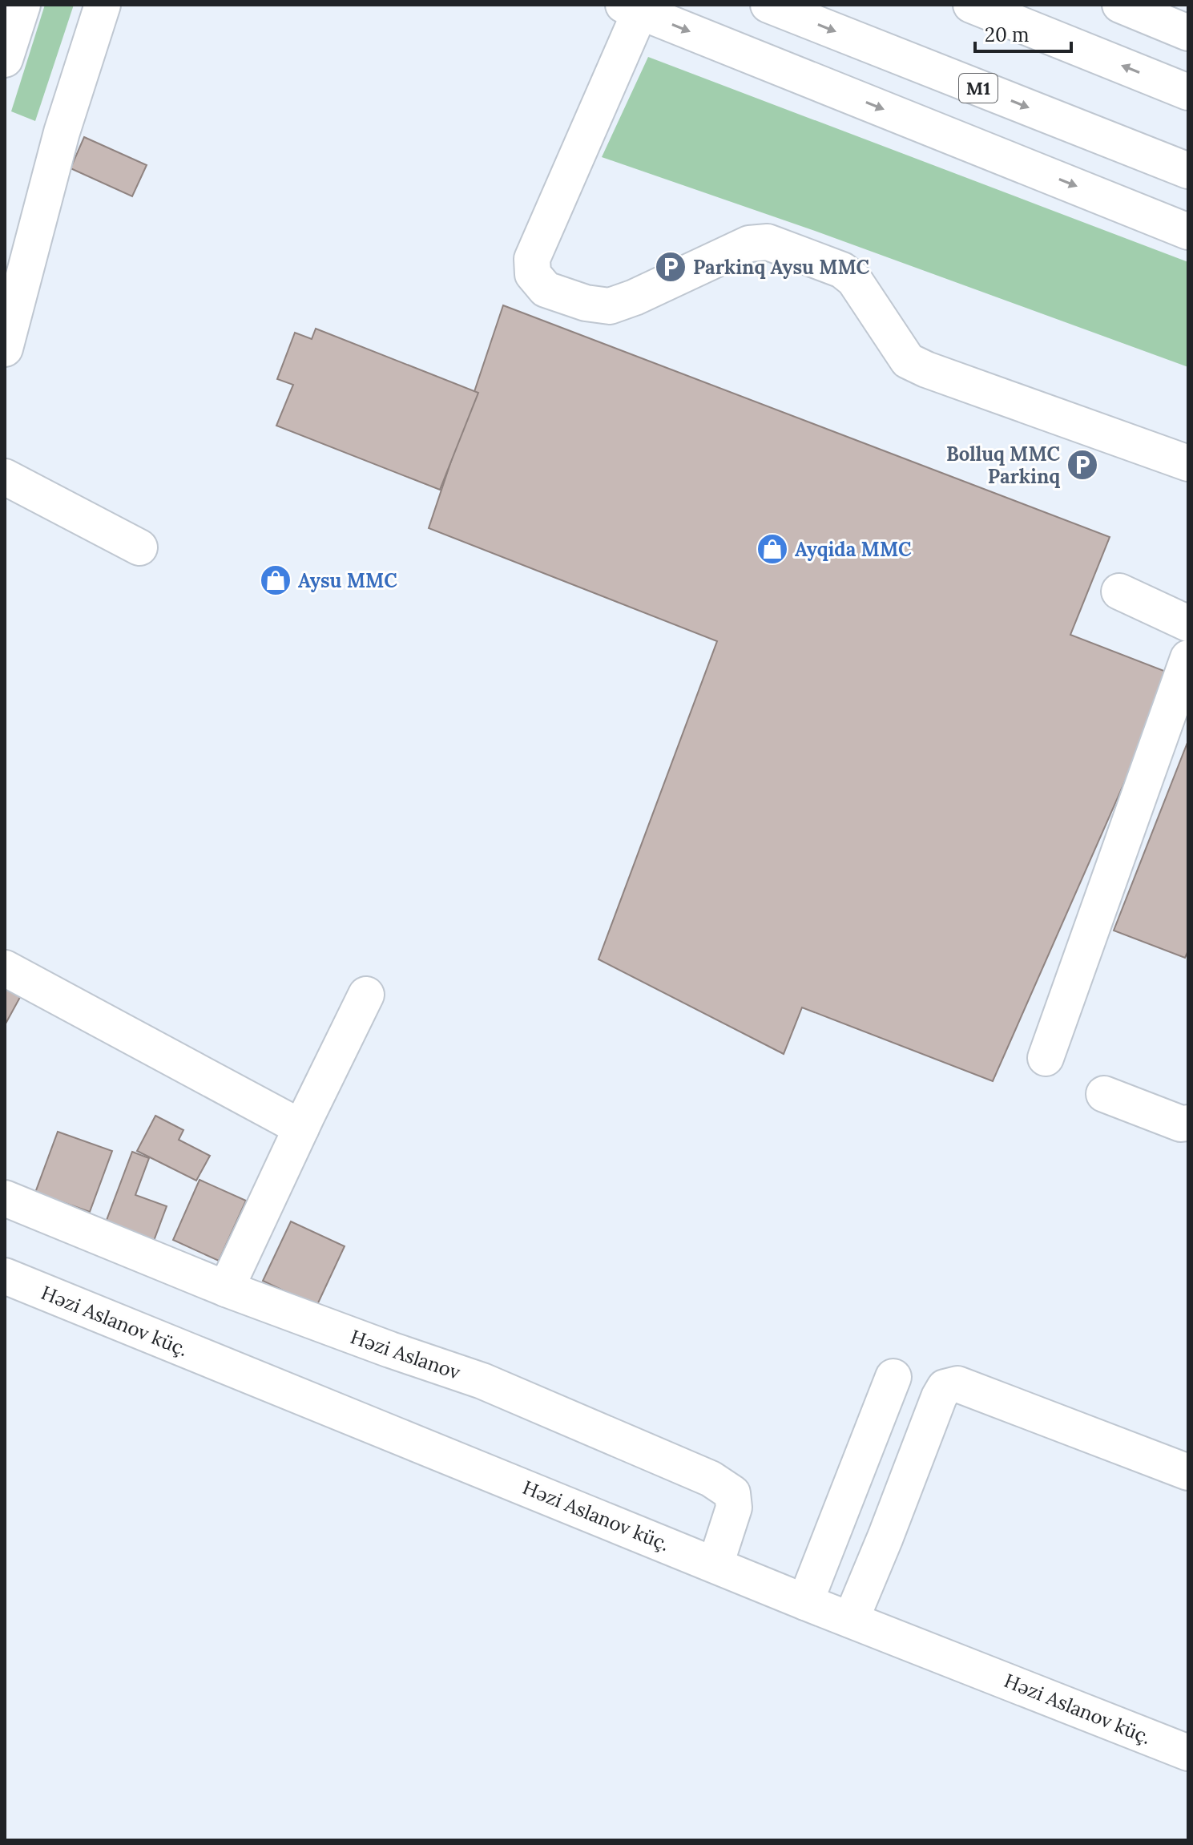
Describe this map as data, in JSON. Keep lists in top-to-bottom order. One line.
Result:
{"streets":{"main road":["M1","Həzi Aslanov küç.","Həzi Aslanov"]},"crossings":[["Həzi Aslanov küç.","Həzi Aslanov"]],"places":{"parking":["Parkinq Aysu MMC","Bolluq MMC Parkinq"],"shop":["Ayqida MMC","Aysu MMC"]},"scale_bar":"20 m"}
